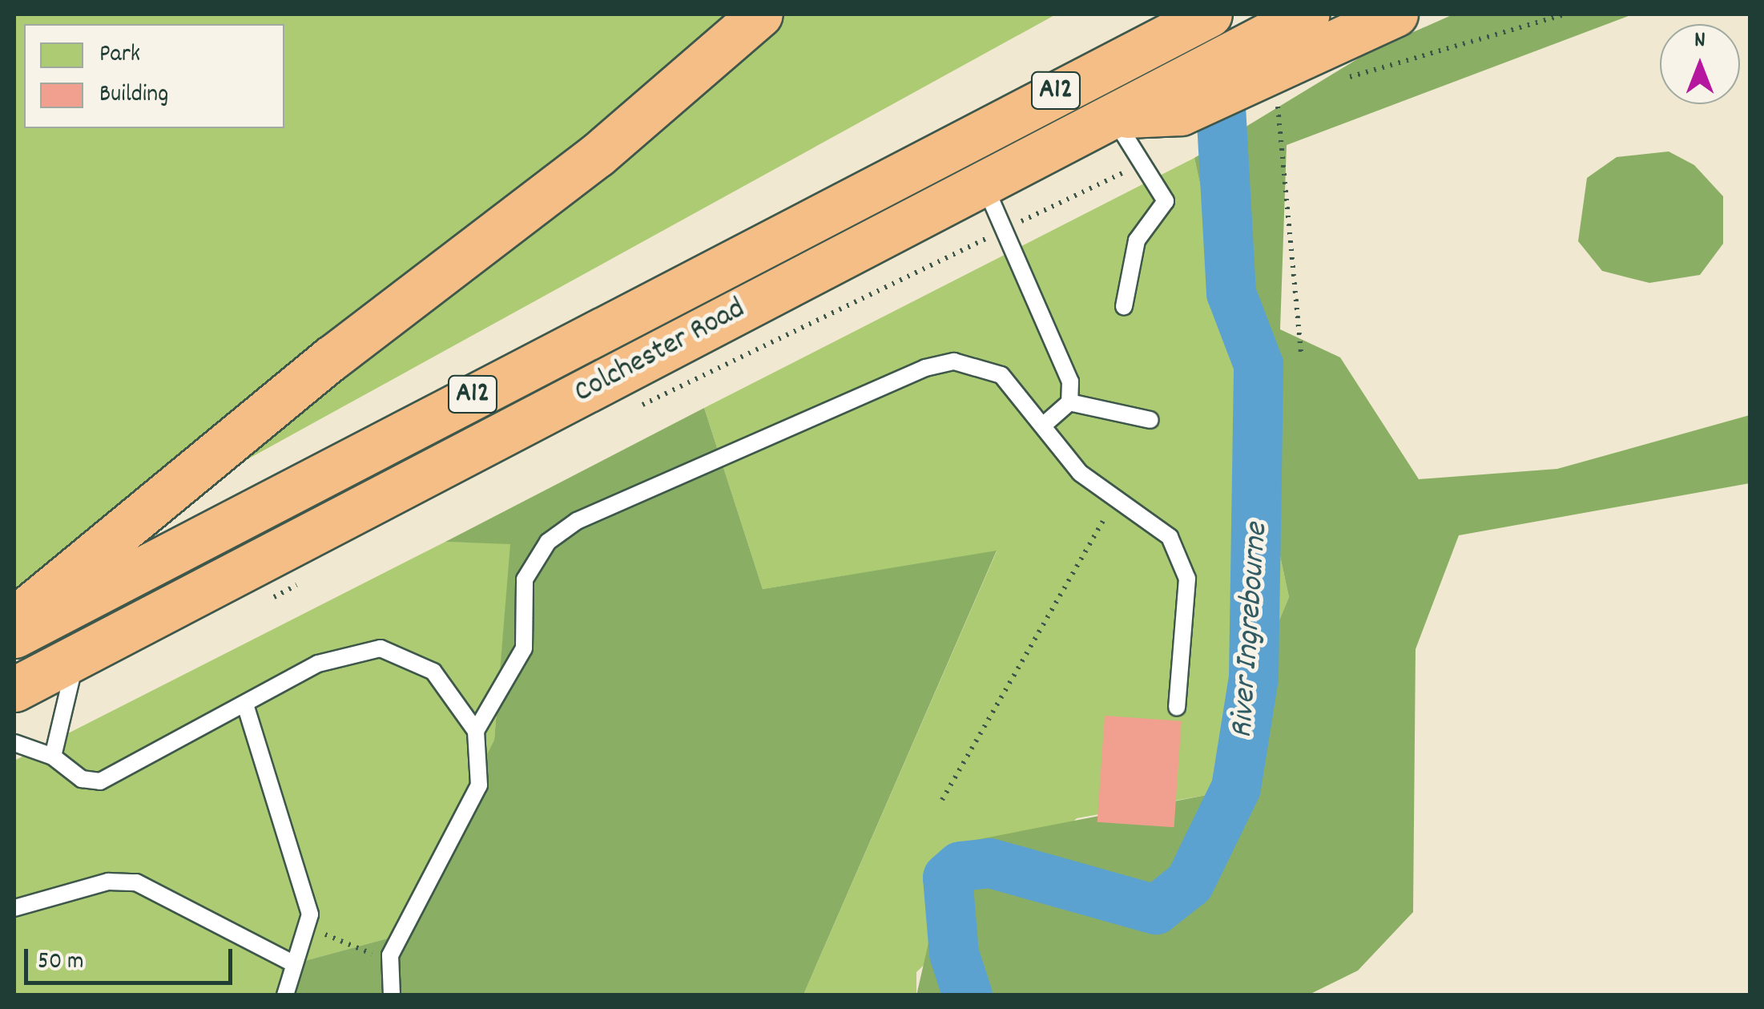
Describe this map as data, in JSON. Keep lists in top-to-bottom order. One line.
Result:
{"streets":{"highway":["A12","Colchester Road"]},"crossings":[["A12","Colchester Road"]],"water":["River Ingrebourne"],"legend":["Park","Building"],"scale_bar":"50 m","north":"top"}
